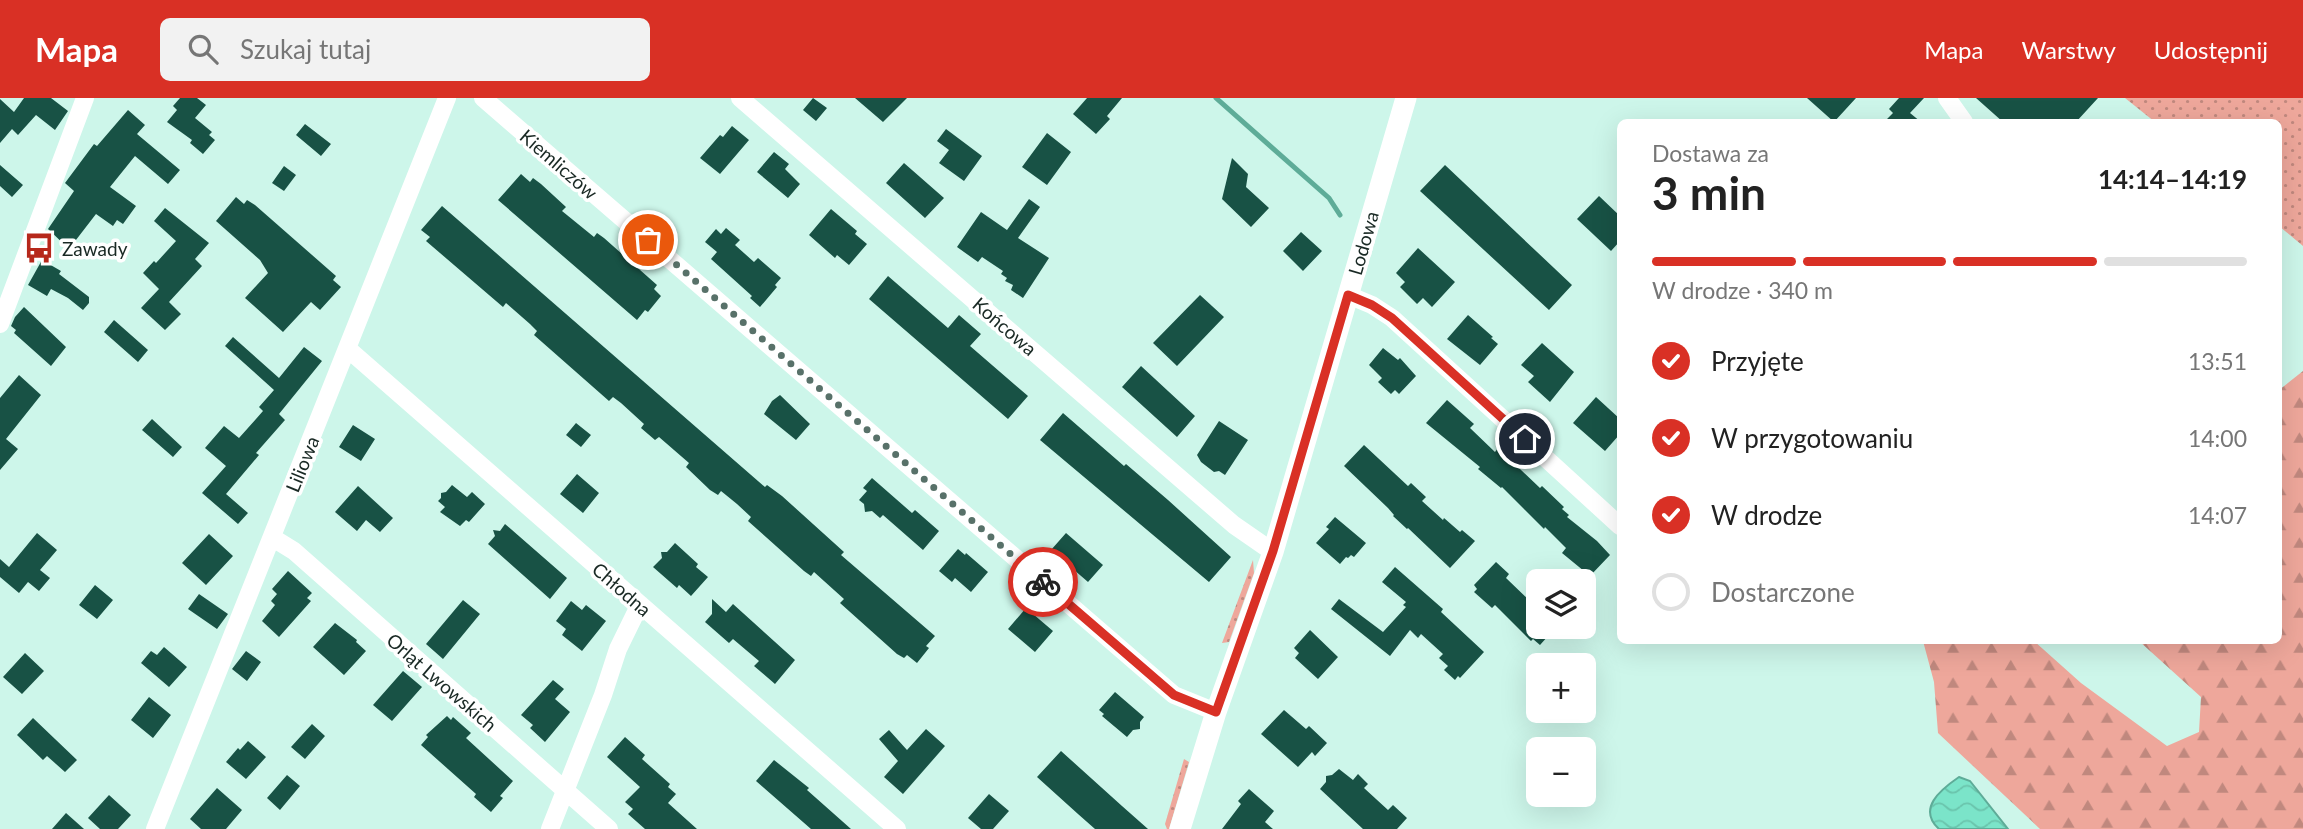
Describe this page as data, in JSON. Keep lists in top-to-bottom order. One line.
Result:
{"streets":{"street":["Kiemliczów","Lodowa","Końcowa","Liliowa","Chłodna","Orląt Lwowskich"]},"crossings":[["Kiemliczów","Lodowa"],["Lodowa","Końcowa"],["Liliowa","Chłodna"],["Liliowa","Orląt Lwowskich"]],"places":{"bus stop":["Zawady"]},"page":{"header":"Mapa","search":"Szukaj tutaj","nav":["Mapa","Warstwy","Udostępnij"],"heading":["3 min","Dostawa za","14:14–14:19"],"bar":"W drodze · 340 m","list":[["Przyjęte","13:51"],["W przygotowaniu","14:00"],["W drodze","14:07"],"Dostarczone"],"map_buttons":["+","−"]}}
